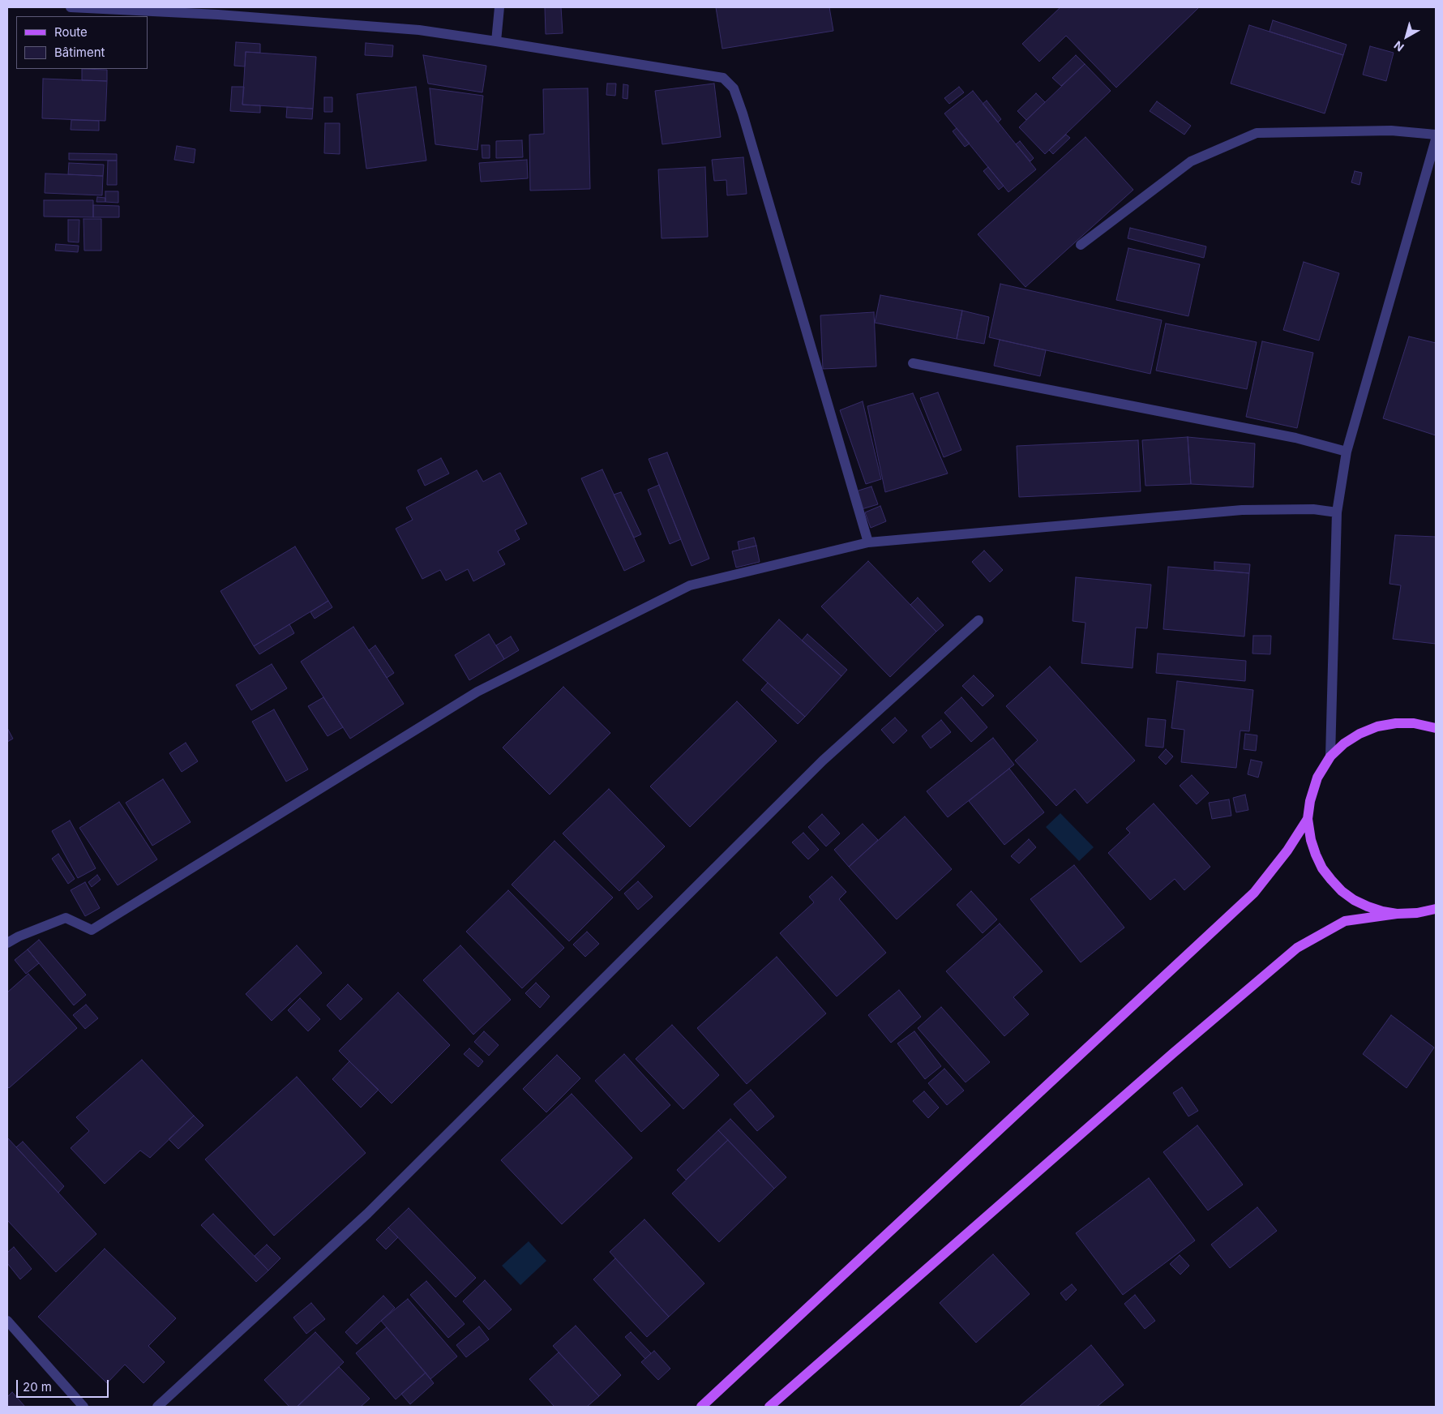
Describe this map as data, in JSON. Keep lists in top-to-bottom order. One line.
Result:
{"legend":["Route","Bâtiment"],"scale_bar":"20 m","north":"bottom left"}
